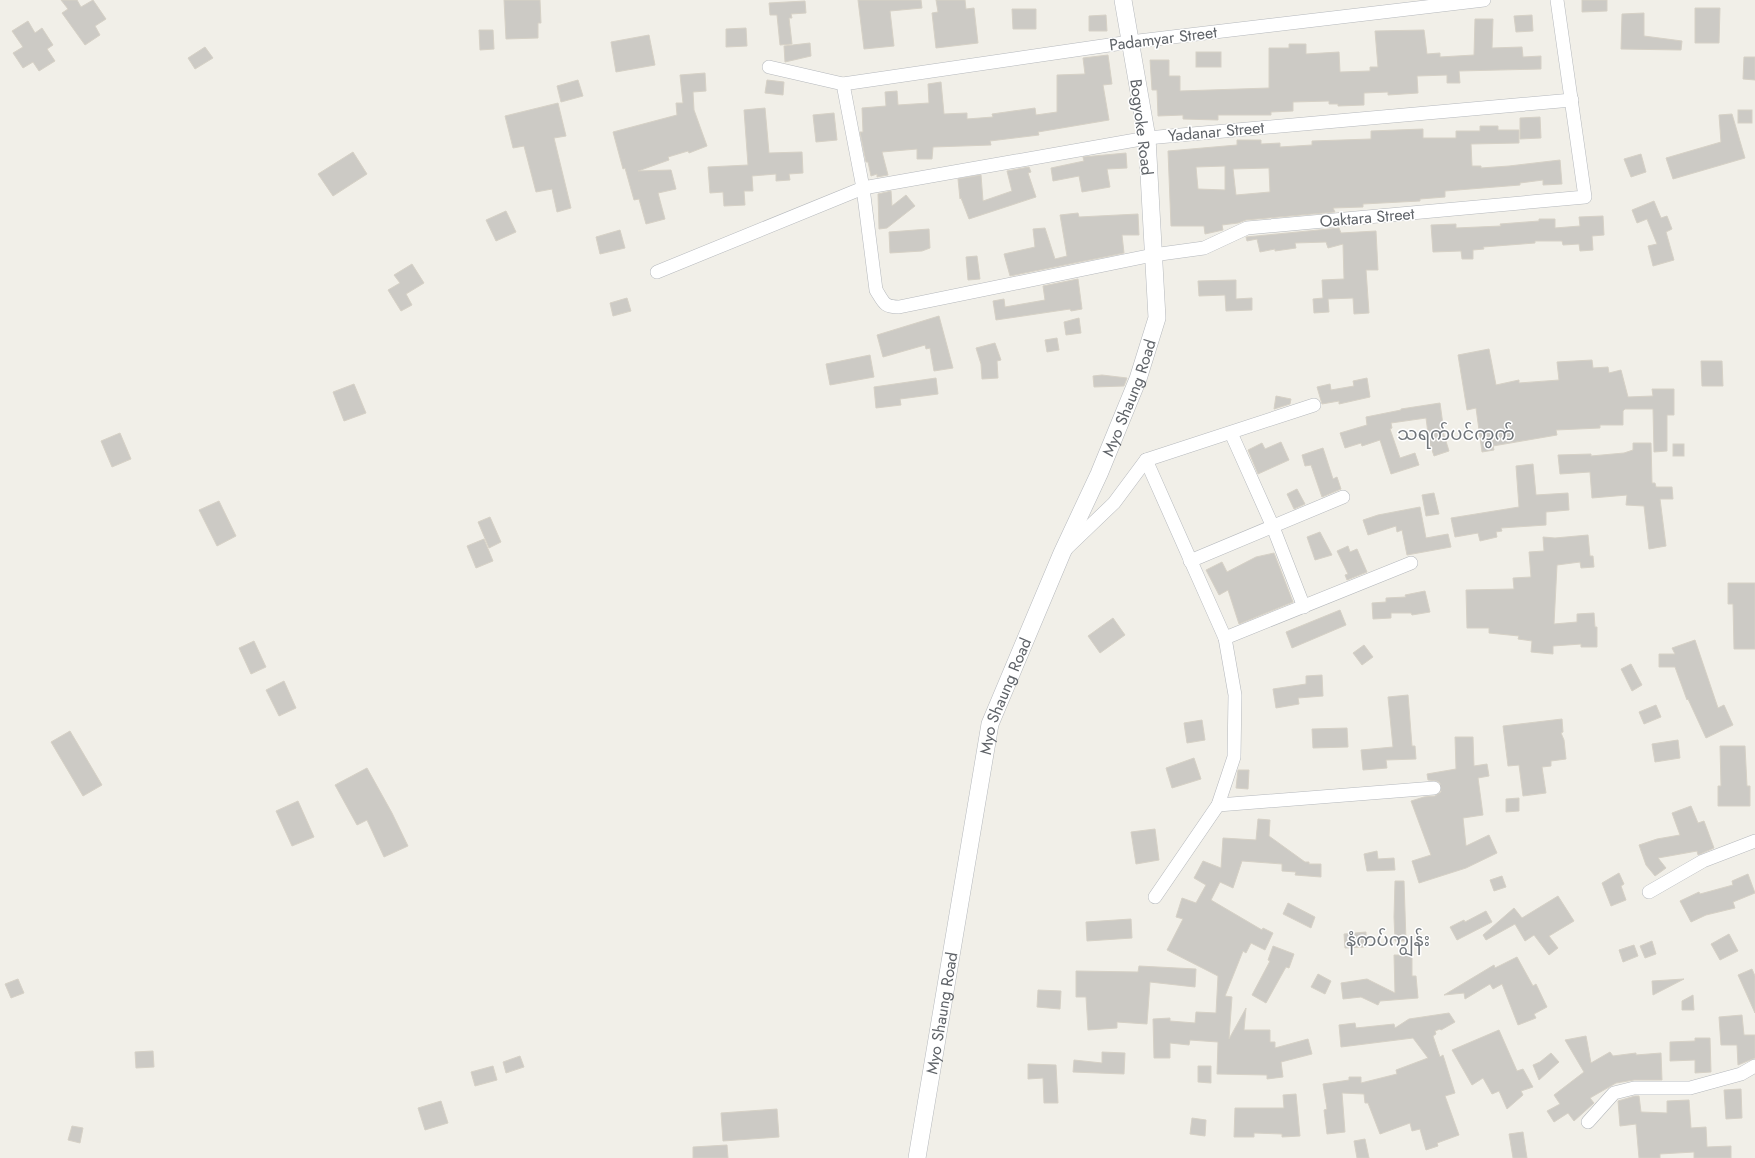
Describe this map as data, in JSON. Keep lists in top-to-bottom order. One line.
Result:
{"streets":{"street":["Padamyar Street","Bogyoke Road","Yadanar Street","Oaktara Street","Myo Shaung Road"]},"crossings":[["Padamyar Street","Bogyoke Road"],["Bogyoke Road","Yadanar Street"],["Bogyoke Road","Oaktara Street"],["Bogyoke Road","Myo Shaung Road"],["Yadanar Street","Oaktara Street"],["Oaktara Street","Myo Shaung Road"]],"districts":["သရက်ပင်ကွက်","နံကပ်ကျွန်း"]}
